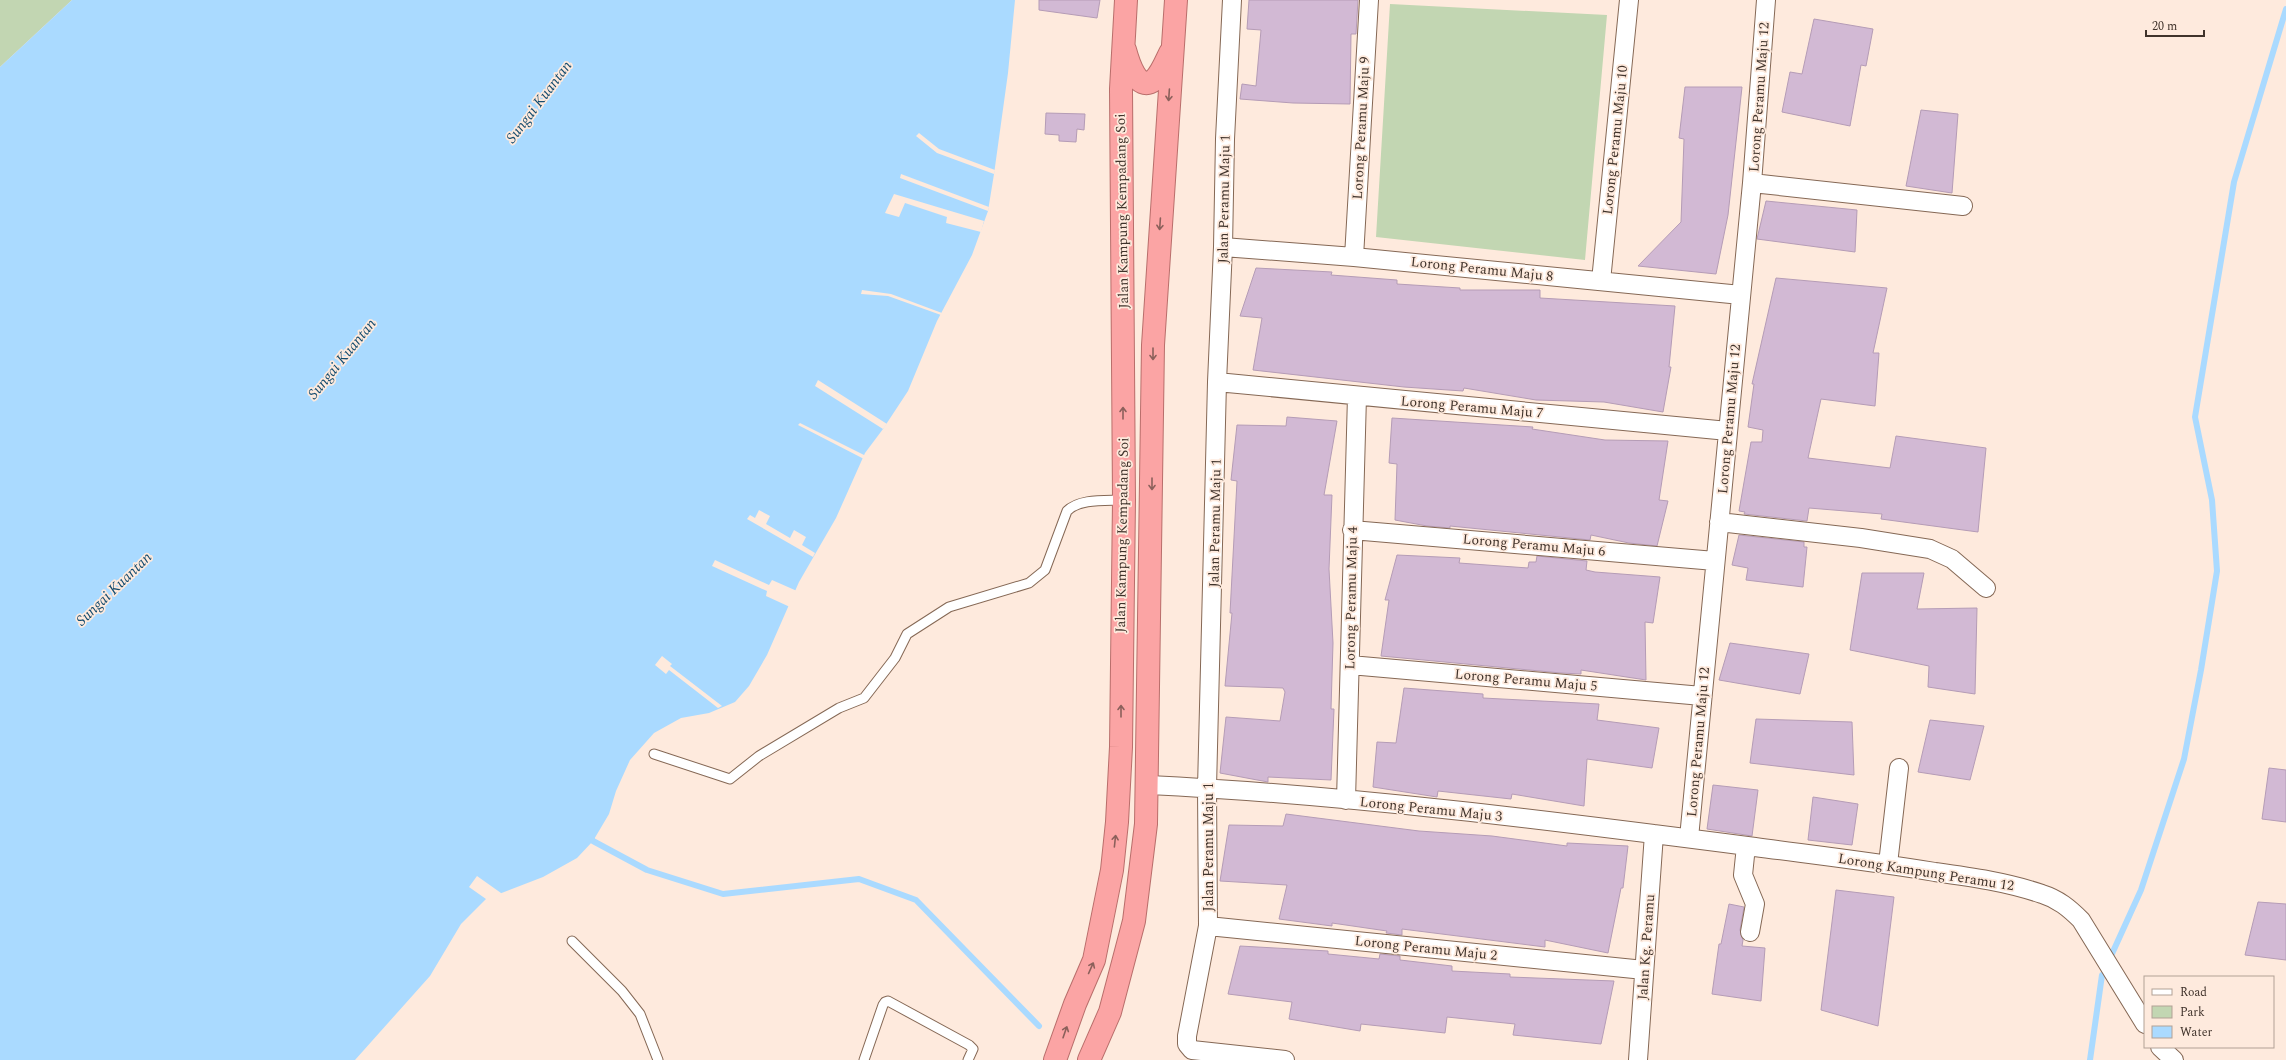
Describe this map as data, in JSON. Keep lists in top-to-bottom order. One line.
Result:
{"streets":{"highway":["Jalan Kampung Kempadang Soi"],"street":["Lorong Peramu Maju 12","Lorong Peramu Maju 9","Lorong Peramu Maju 10","Jalan Peramu Maju 1","Lorong Peramu Maju 8","Lorong Peramu Maju 7","Lorong Peramu Maju 6","Lorong Peramu Maju 4","Lorong Peramu Maju 5","Lorong Peramu Maju 3","Lorong Kampung Peramu 12","Jalan Kg. Peramu","Lorong Peramu Maju 2"]},"crossings":[["Lorong Peramu Maju 12","Lorong Peramu Maju 8"],["Lorong Peramu Maju 12","Lorong Peramu Maju 7"],["Lorong Peramu Maju 12","Lorong Peramu Maju 6"],["Lorong Peramu Maju 12","Lorong Peramu Maju 5"],["Lorong Peramu Maju 12","Lorong Peramu Maju 3"],["Lorong Peramu Maju 12","Lorong Kampung Peramu 12"],["Lorong Peramu Maju 9","Lorong Peramu Maju 8"],["Lorong Peramu Maju 10","Lorong Peramu Maju 8"],["Jalan Peramu Maju 1","Lorong Peramu Maju 8"],["Jalan Peramu Maju 1","Lorong Peramu Maju 7"],["Jalan Peramu Maju 1","Lorong Peramu Maju 3"],["Jalan Peramu Maju 1","Lorong Peramu Maju 2"],["Jalan Kampung Kempadang Soi","Lorong Peramu Maju 3"],["Lorong Peramu Maju 7","Lorong Peramu Maju 4"],["Lorong Peramu Maju 6","Lorong Peramu Maju 4"],["Lorong Peramu Maju 4","Lorong Peramu Maju 5"],["Lorong Peramu Maju 4","Lorong Peramu Maju 3"],["Lorong Peramu Maju 3","Lorong Kampung Peramu 12"],["Lorong Peramu Maju 3","Jalan Kg. Peramu"],["Jalan Kg. Peramu","Lorong Peramu Maju 2"]],"water":["Sungai Kuantan"],"legend":["Road","Park","Water"],"scale_bar":"20 m"}
